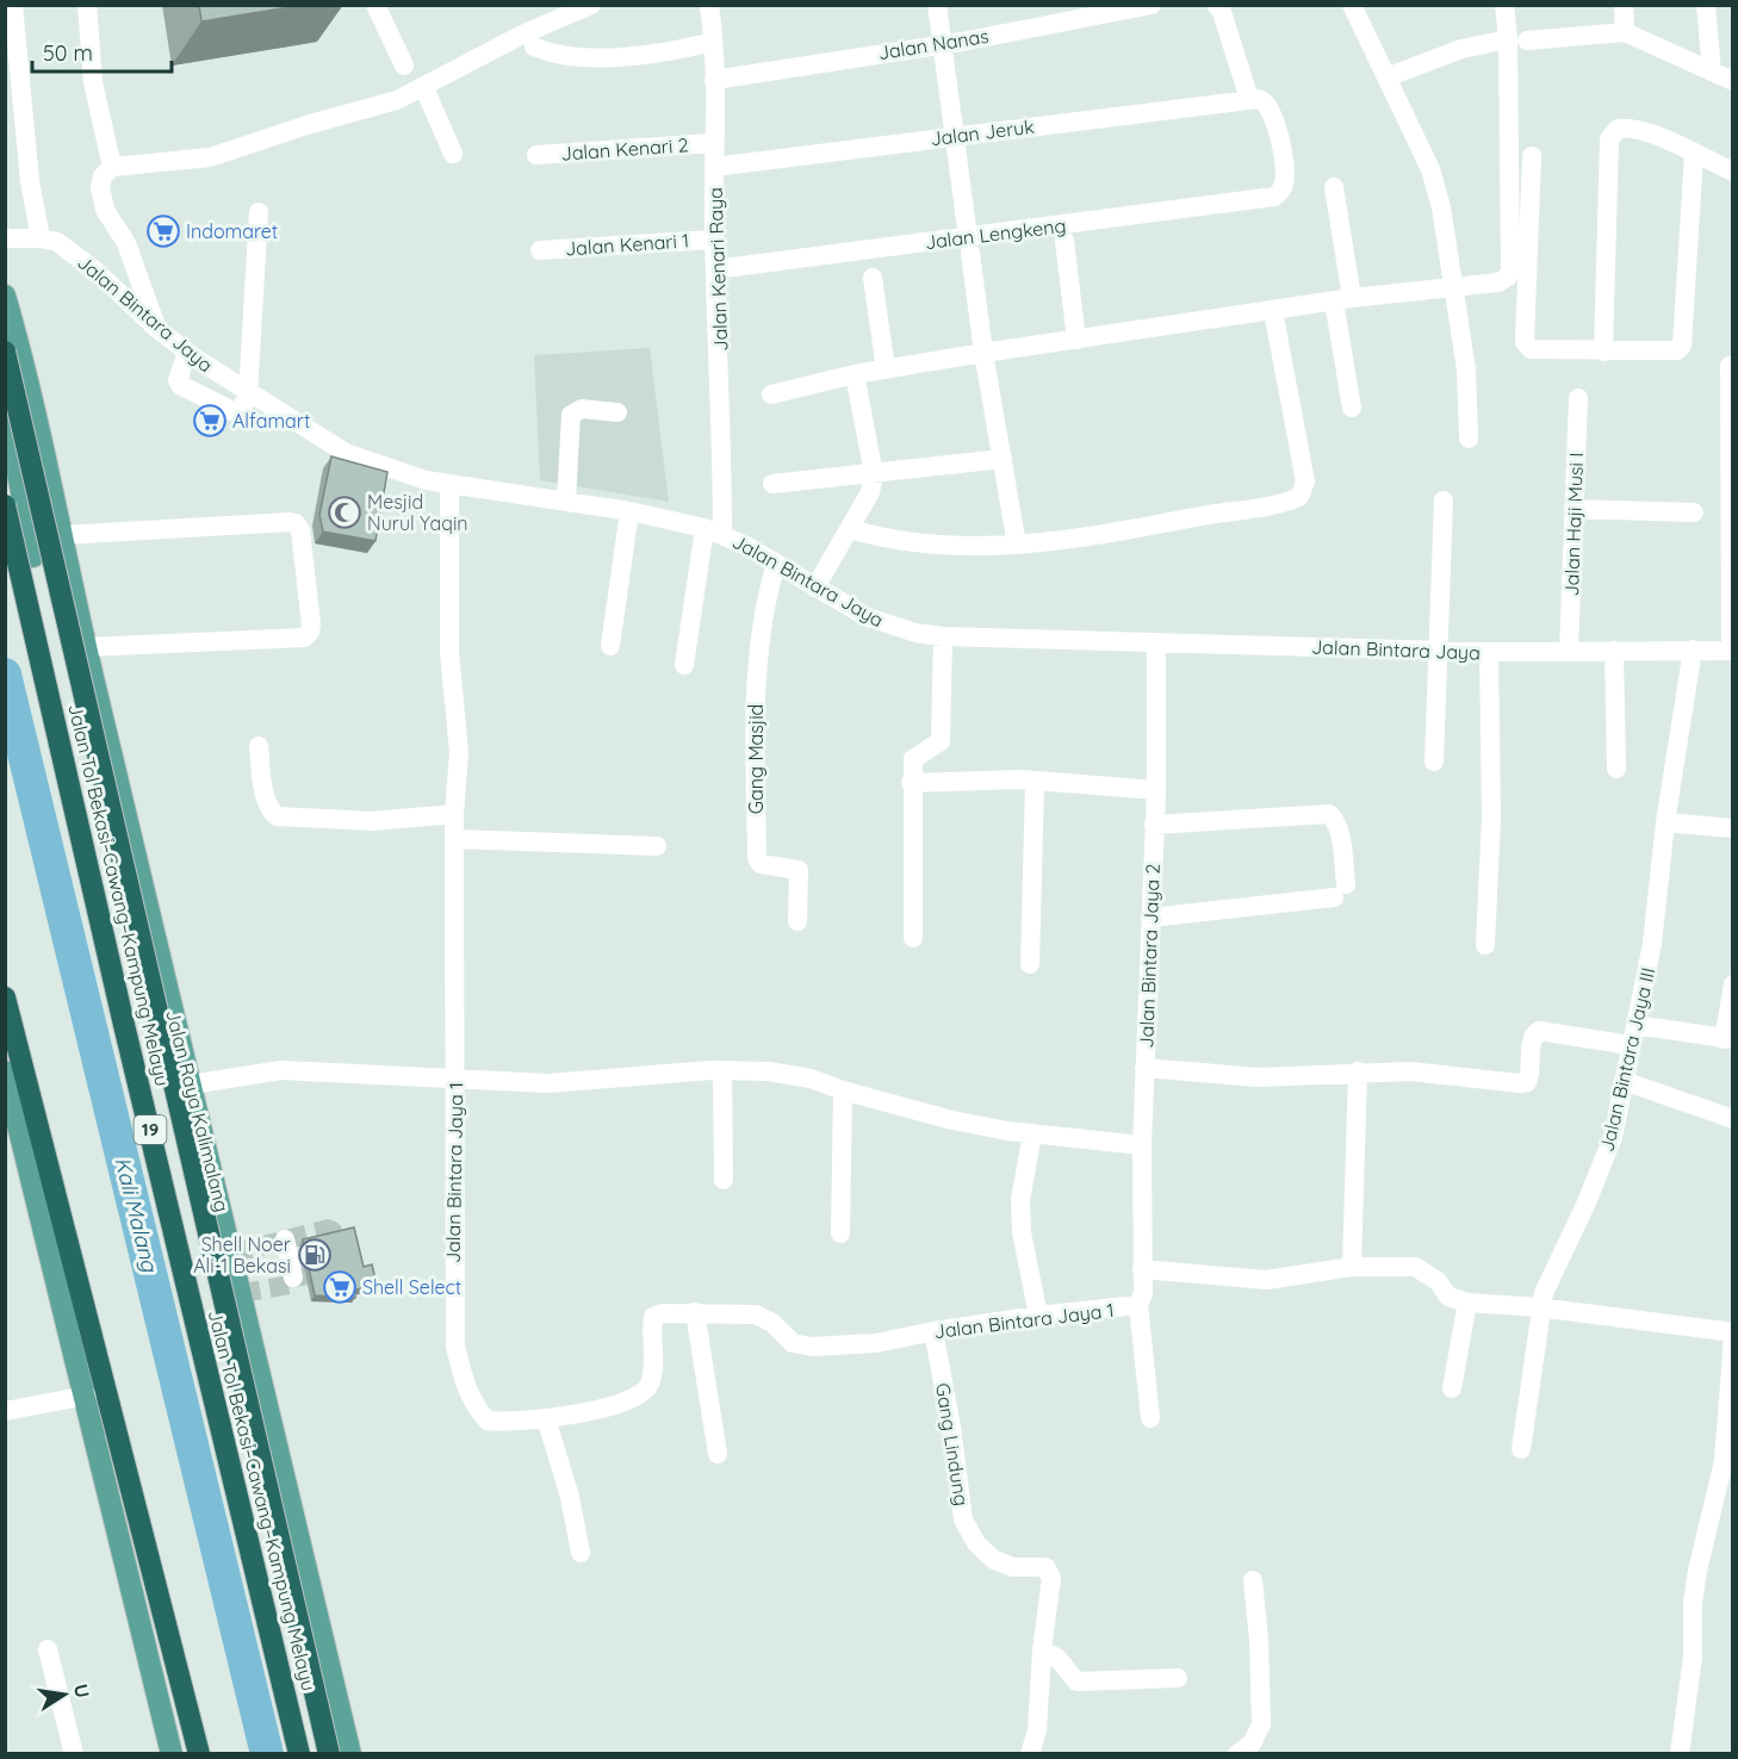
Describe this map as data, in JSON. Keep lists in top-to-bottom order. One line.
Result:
{"streets":{"highway":["Jalan Tol Bekasi–Cawang–Kampung Melayu","19"],"main road":["Jalan Raya Kalimalang"],"street":["Jalan Nanas","Jalan Jeruk","Jalan Kenari 2","Jalan Lengkeng","Jalan Kenari 1","Jalan Kenari Raya","Jalan Bintara Jaya","Jalan Haji Musi I","Gang Masjid","Jalan Bintara Jaya 2","Jalan Bintara Jaya III","Jalan Bintara Jaya 1","Gang Lindung"]},"crossings":[["Jalan Nanas","Jalan Kenari Raya"],["Jalan Jeruk","Jalan Lengkeng"],["Jalan Jeruk","Jalan Kenari Raya"],["Jalan Kenari 2","Jalan Kenari Raya"],["Jalan Lengkeng","Jalan Kenari Raya"],["Jalan Kenari 1","Jalan Kenari Raya"],["Jalan Kenari Raya","Jalan Bintara Jaya"],["Jalan Bintara Jaya","Jalan Haji Musi I"],["Jalan Bintara Jaya","Gang Masjid"],["Jalan Bintara Jaya","Jalan Bintara Jaya 2"],["Jalan Bintara Jaya","Jalan Bintara Jaya III"],["Jalan Bintara Jaya","Jalan Bintara Jaya 1"],["Jalan Bintara Jaya 2","Jalan Bintara Jaya 1"],["Jalan Bintara Jaya 1","Gang Lindung"]],"water":["Kali Malang"],"places":{"supermarket":["Indomaret","Alfamart","Shell Select"],"mosque":["Mesjid Nurul Yaqin"],"fuel station":["Shell Noer Ali-1 Bekasi"]},"scale_bar":"50 m","north":"right"}
